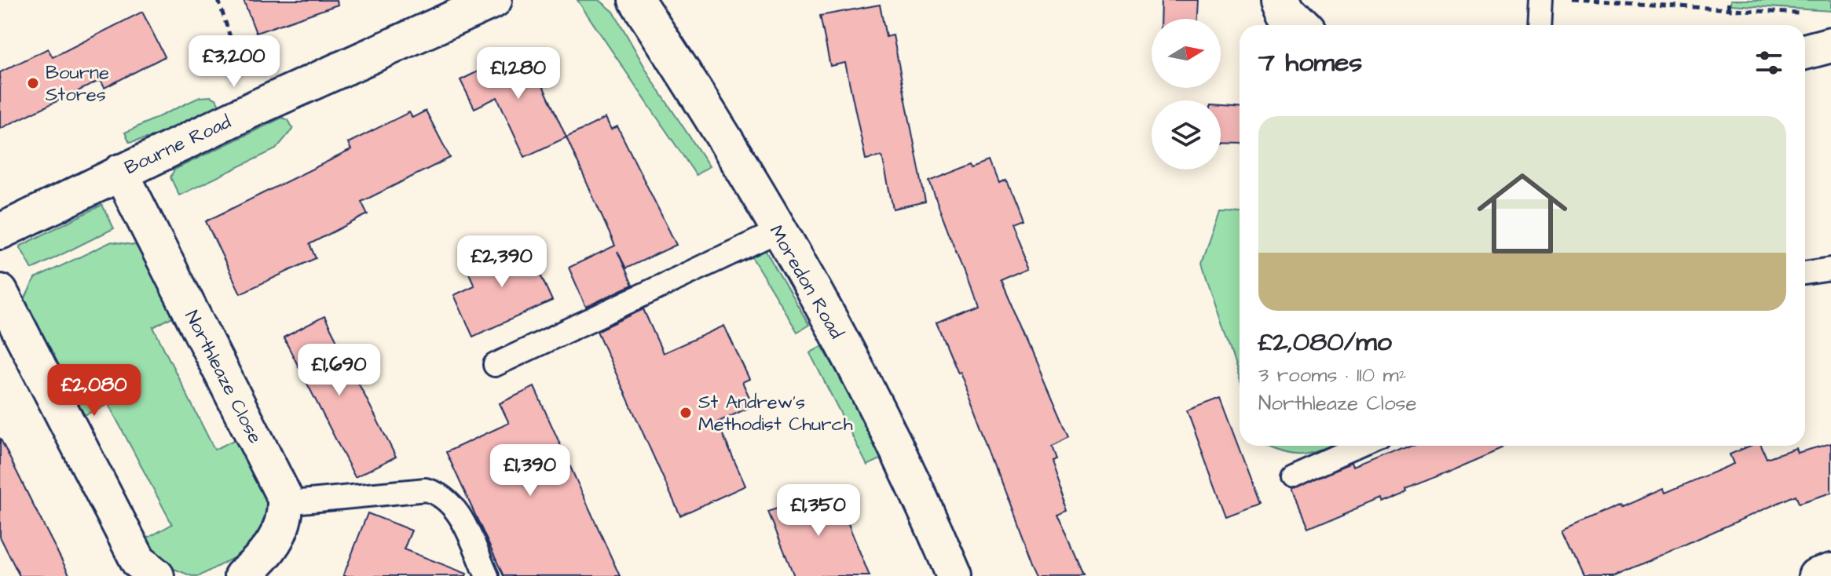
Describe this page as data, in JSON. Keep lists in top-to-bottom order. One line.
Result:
{"streets":{"street":["Bourne Road","Moredon Road","Northleaze Close"]},"crossings":[["Bourne Road","Northleaze Close"]],"places":["Bourne Stores","St Andrew's Methodist Church"],"north":"right","page":{"heading":"7 homes","price":["£3,200","£1,280","£2,390","£1,690","£2,080","£1,390","£1,350"],"list":[{"name":"£2,080/mo","note":"3 rooms · 110 m² · Northleaze Close"}]}}
